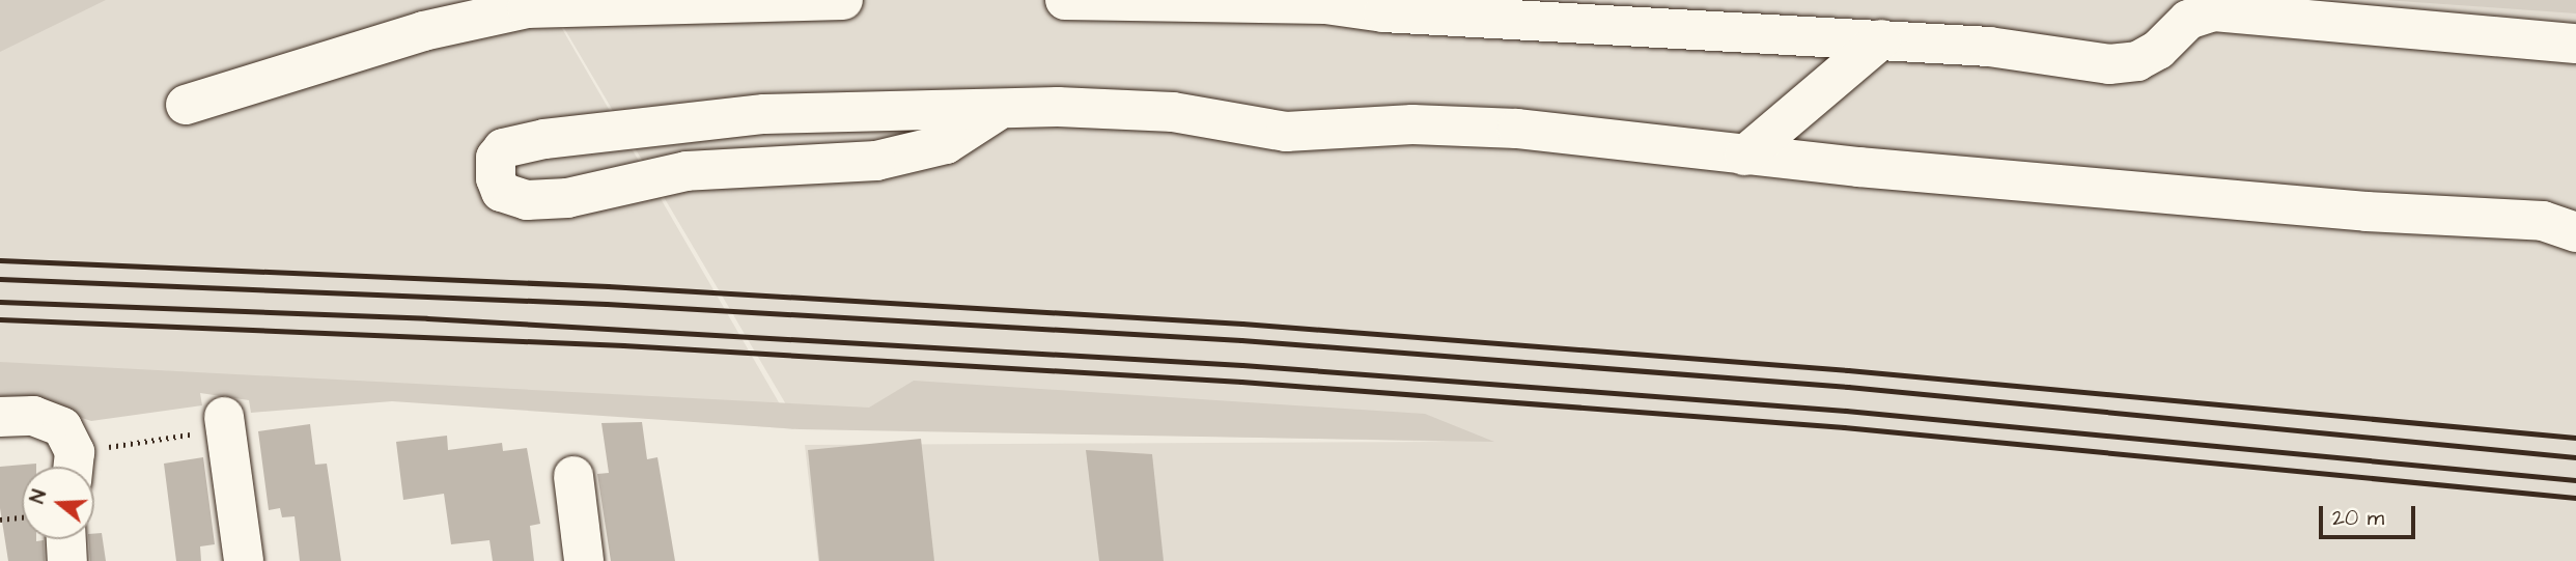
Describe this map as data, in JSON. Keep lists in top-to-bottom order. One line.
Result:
{"scale_bar":"20 m","north":"left"}
